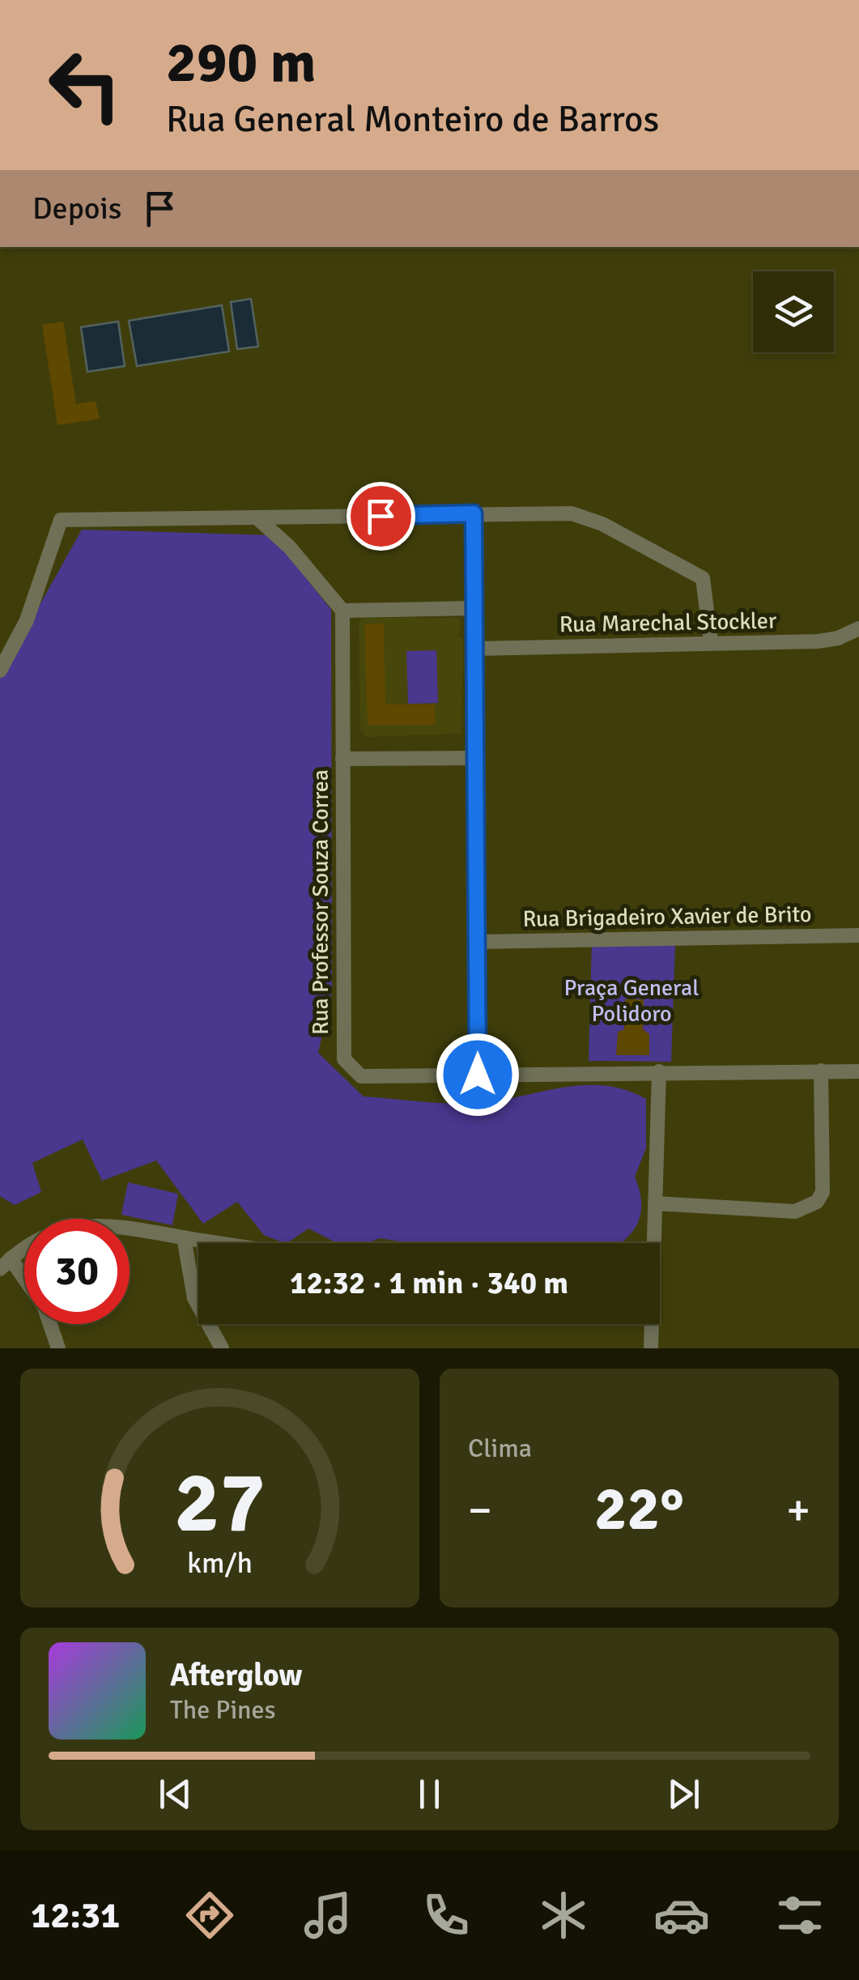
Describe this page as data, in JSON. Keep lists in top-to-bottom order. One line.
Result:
{"streets":{"street":["Rua Marechal Stockler","Rua Professor Souza Correa","Rua Brigadeiro Xavier de Brito"]},"parks":["Praça General Polidoro"],"page":{"turn":["290 m","Rua General Monteiro de Barros"],"then":"Depois","limit":"30","trip":"12:32 · 1 min · 340 m","tile":"Clima","heat":["−","22°","+"],"song":["Afterglow","The Pines"],"tabs":"12:31","gauge":["27","km/h"]}}
